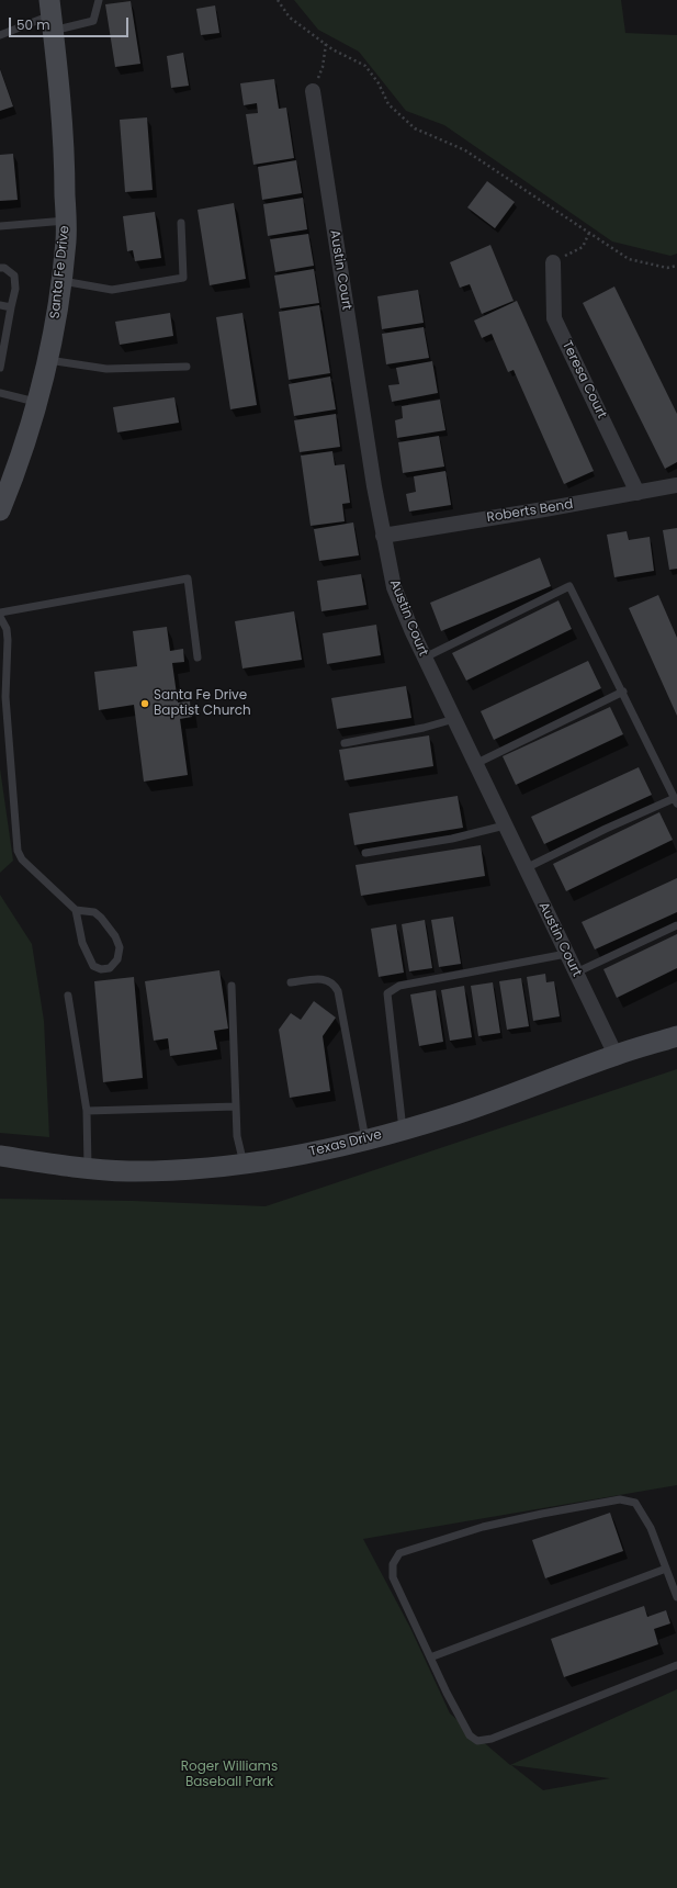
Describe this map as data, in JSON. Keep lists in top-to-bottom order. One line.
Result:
{"streets":{"street":["Austin Court","Santa Fe Drive","Teresa Court","Roberts Bend","Texas Drive"]},"crossings":[["Austin Court","Roberts Bend"],["Austin Court","Texas Drive"],["Teresa Court","Roberts Bend"]],"parks":["Roger Williams Baseball Park"],"places":["Santa Fe Drive Baptist Church"],"scale_bar":"50 m"}
